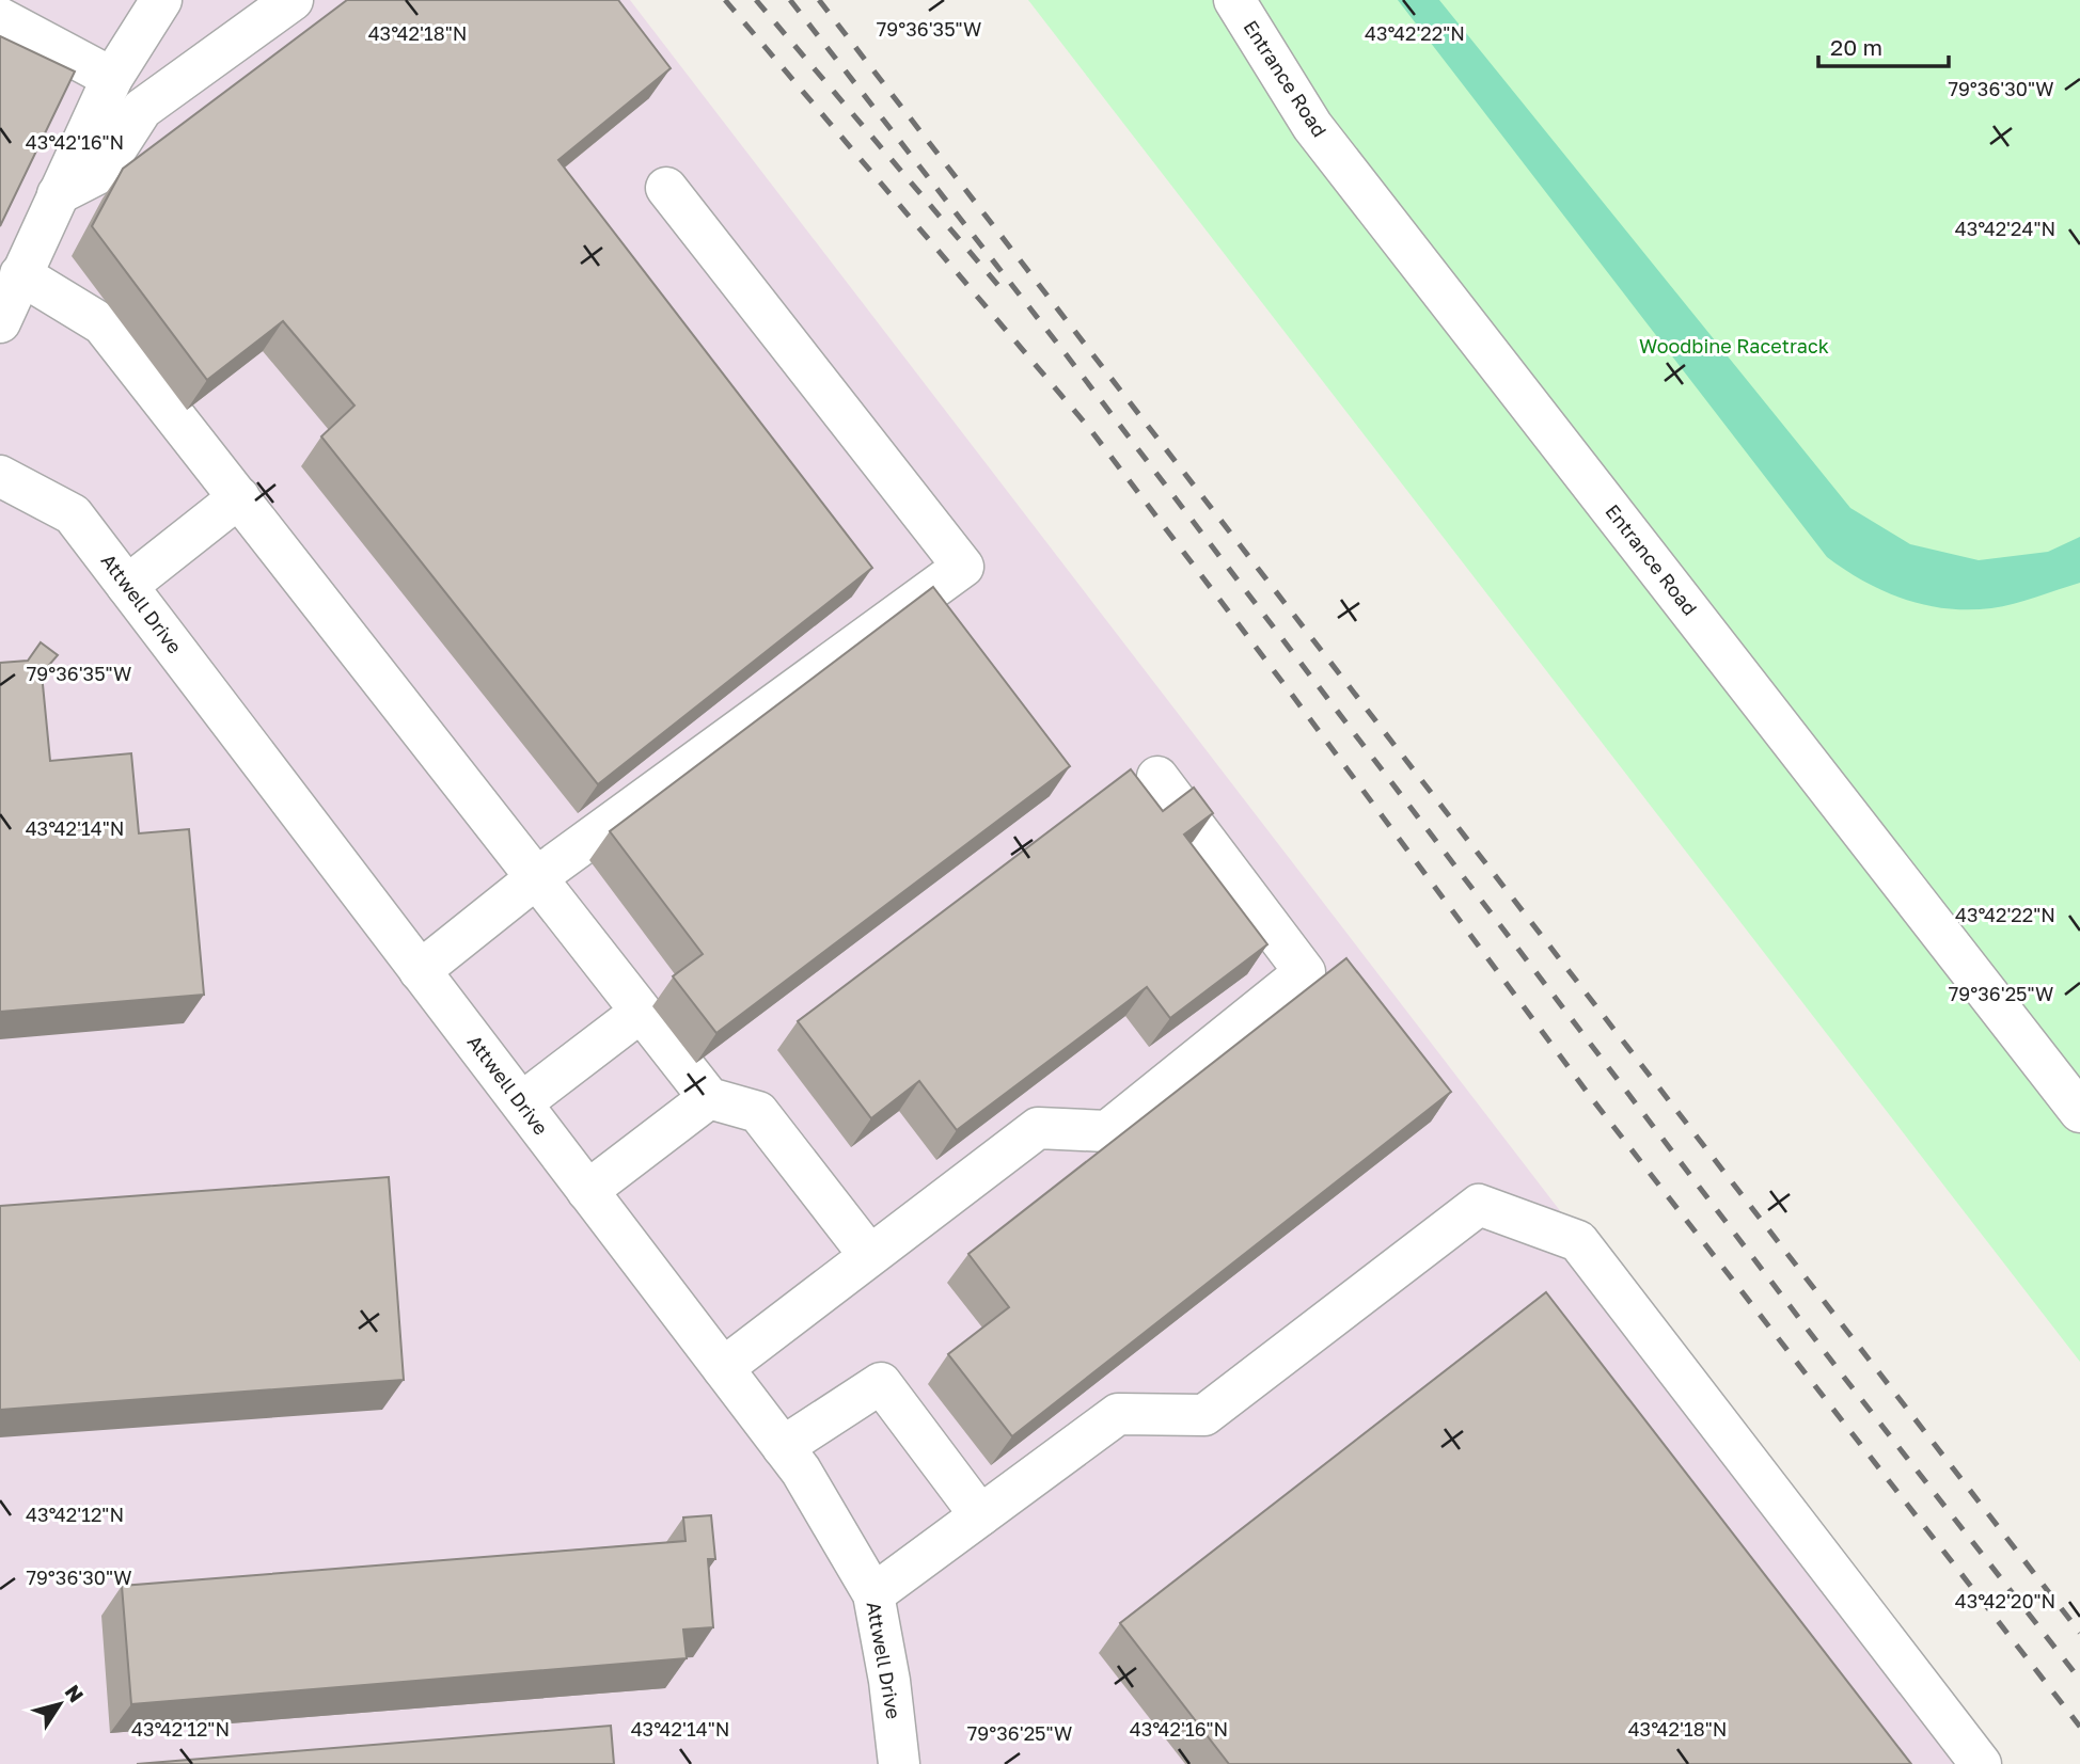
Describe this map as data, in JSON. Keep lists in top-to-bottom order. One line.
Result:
{"streets":{"street":["Entrance Road","Attwell Drive"]},"parks":["Woodbine Racetrack"],"scale_bar":"20 m","north":"top right","coordinates":["79°36'35\"W","43°42'18\"N","43°42'22\"N","79°36'30\"W","43°42'16\"N","43°42'24\"N","43°42'14\"N","79°36'25\"W","43°42'12\"N","43°42'20\"N"]}
